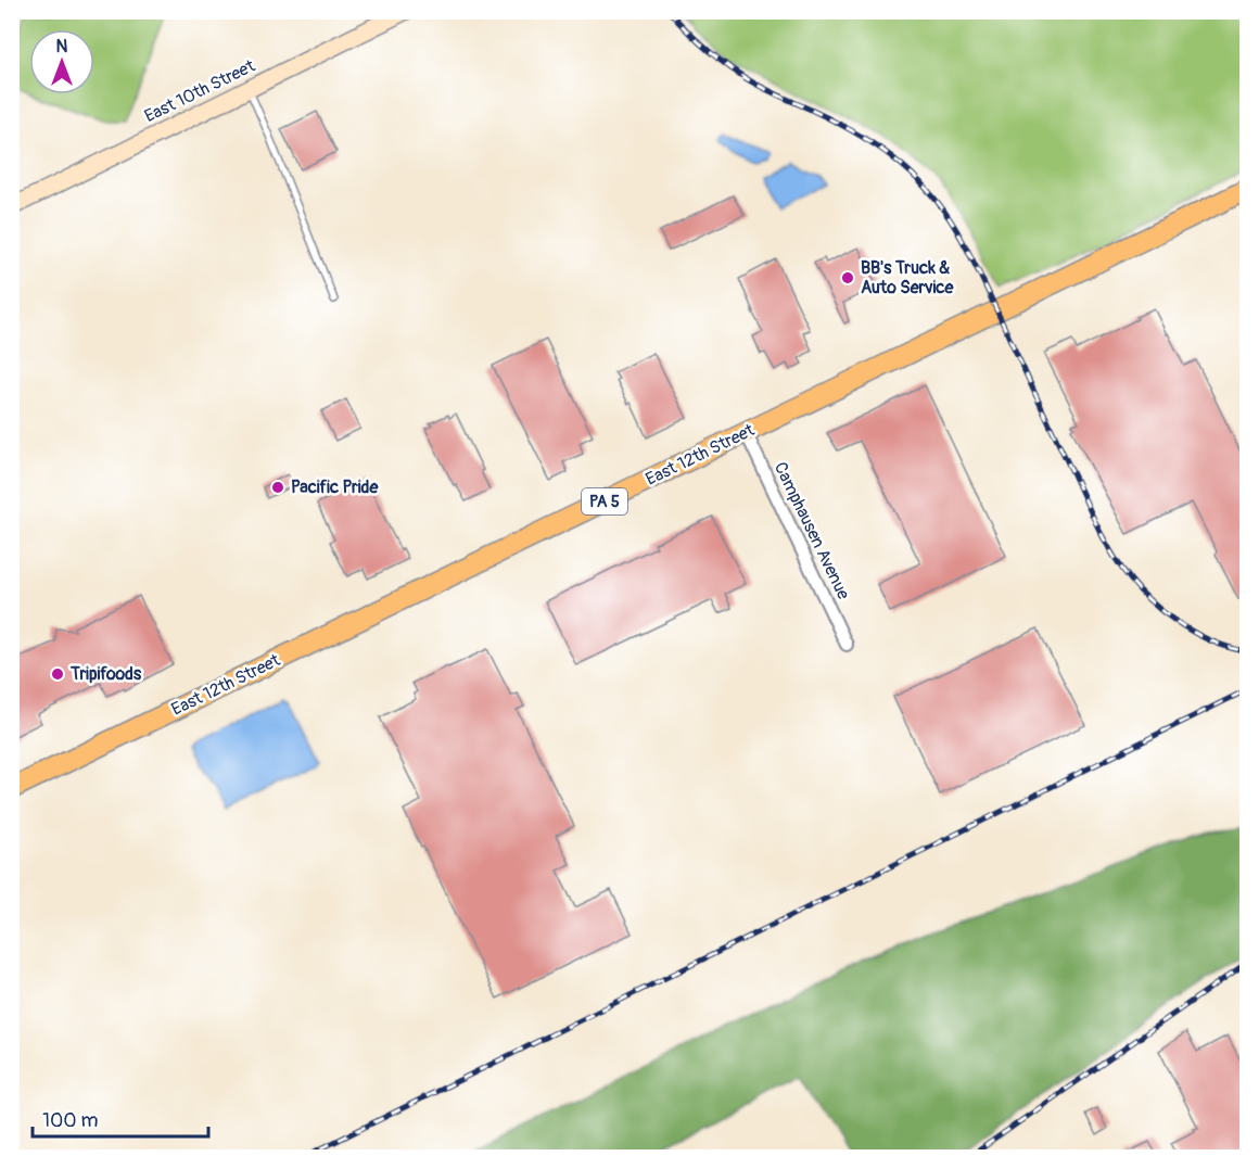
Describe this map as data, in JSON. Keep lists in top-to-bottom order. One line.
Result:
{"streets":{"main road":["East 12th Street","PA 5"],"street":["East 10th Street","Camphausen Avenue"]},"crossings":[["East 12th Street","Camphausen Avenue"]],"places":["BB's Truck & Auto Service","Pacific Pride","Tripifoods"],"scale_bar":"100 m","north":"top"}
